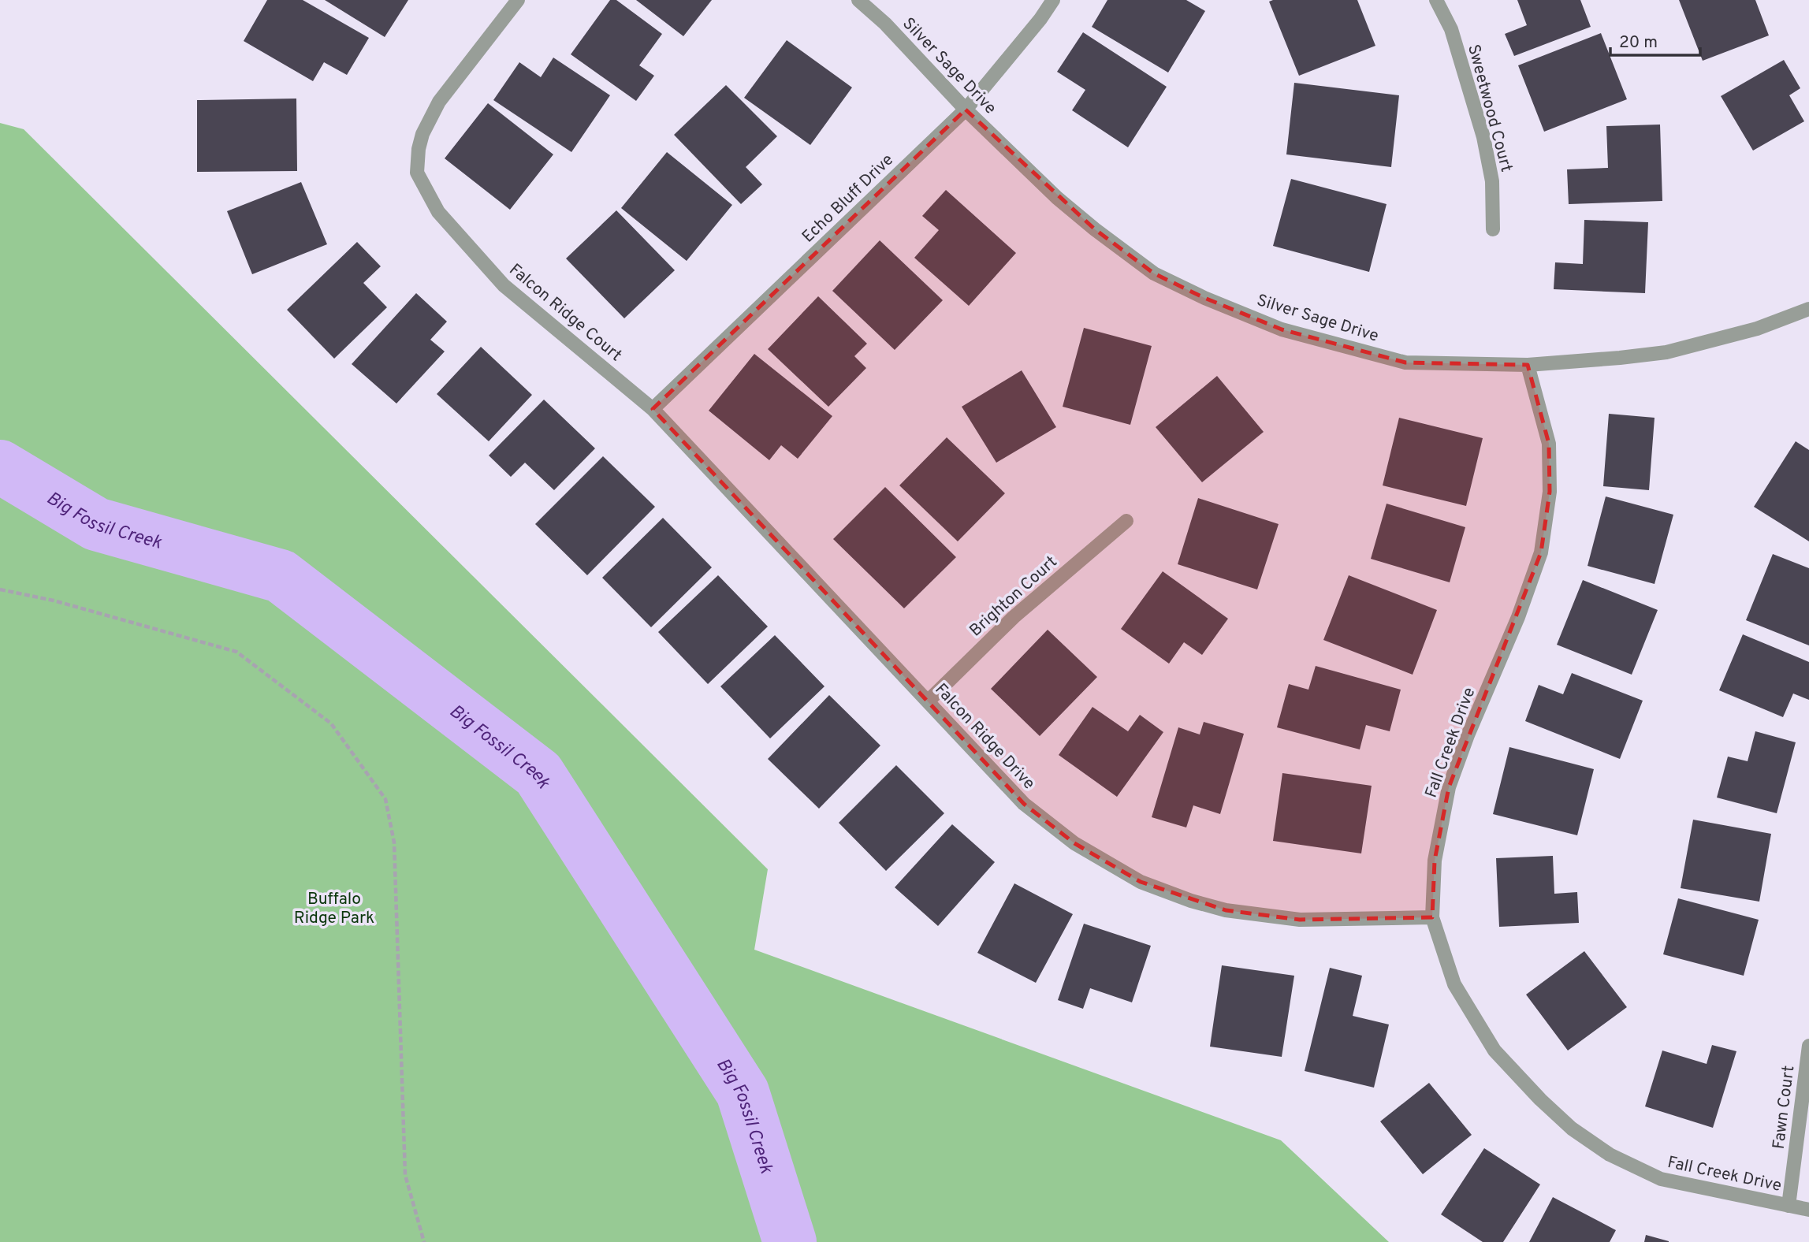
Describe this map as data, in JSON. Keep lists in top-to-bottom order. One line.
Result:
{"streets":{"street":["Silver Sage Drive","Sweetwood Court","Echo Bluff Drive","Falcon Ridge Court","Brighton Court","Falcon Ridge Drive","Fall Creek Drive","Fawn Court"]},"crossings":[["Silver Sage Drive","Echo Bluff Drive"],["Silver Sage Drive","Fall Creek Drive"],["Echo Bluff Drive","Falcon Ridge Drive"],["Falcon Ridge Court","Falcon Ridge Drive"],["Brighton Court","Falcon Ridge Drive"],["Falcon Ridge Drive","Fall Creek Drive"],["Fall Creek Drive","Fawn Court"]],"water":["Big Fossil Creek"],"parks":["Buffalo Ridge Park"],"scale_bar":"20 m"}
